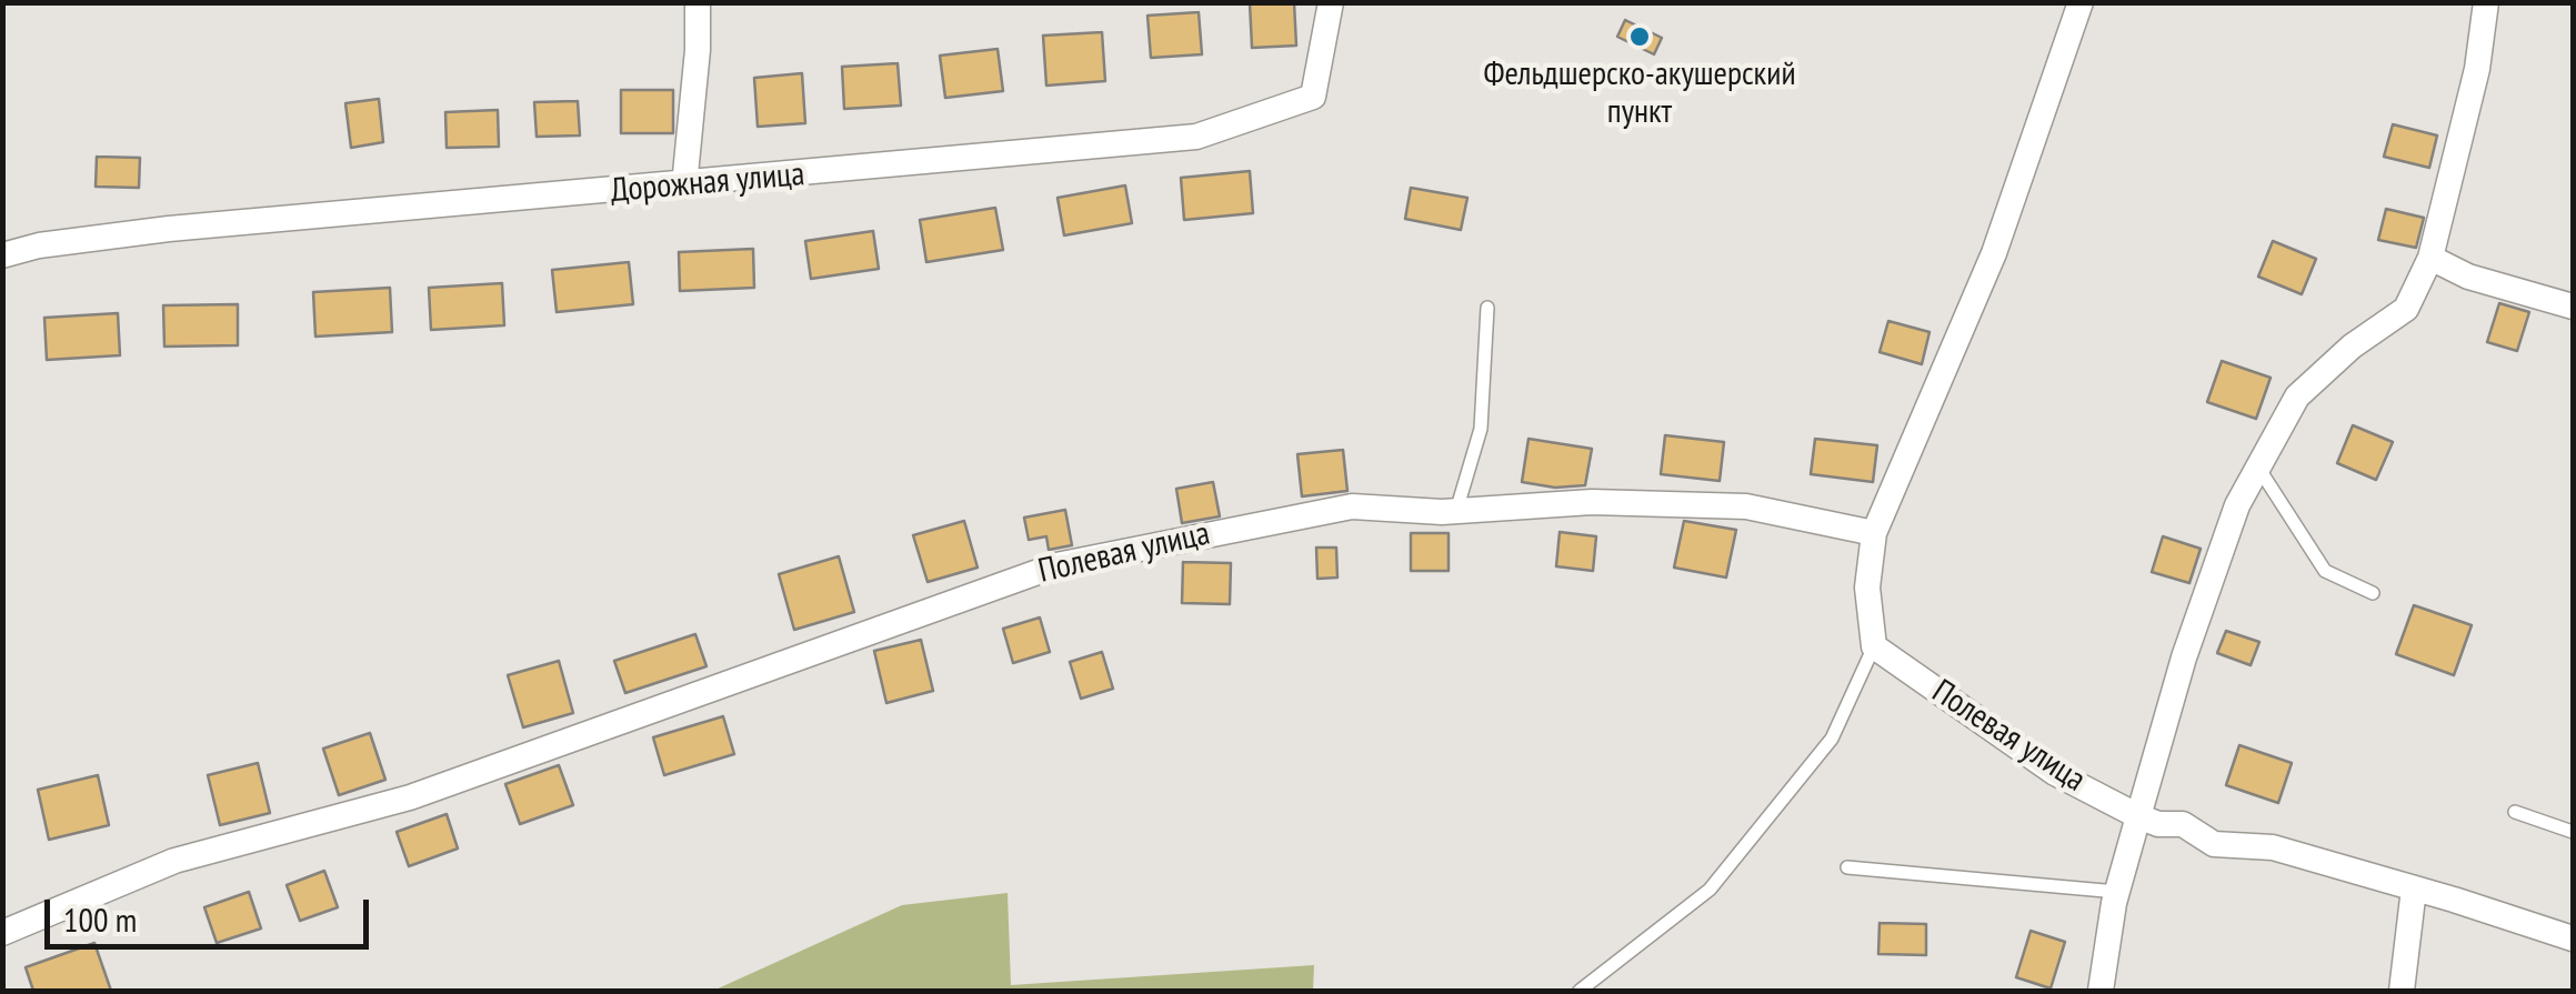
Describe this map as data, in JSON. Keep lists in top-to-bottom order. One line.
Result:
{"streets":{"street":["Дорожная улица","Полевая улица"]},"places":["Фельдшерско-акушерский пункт"],"scale_bar":"100 m"}
